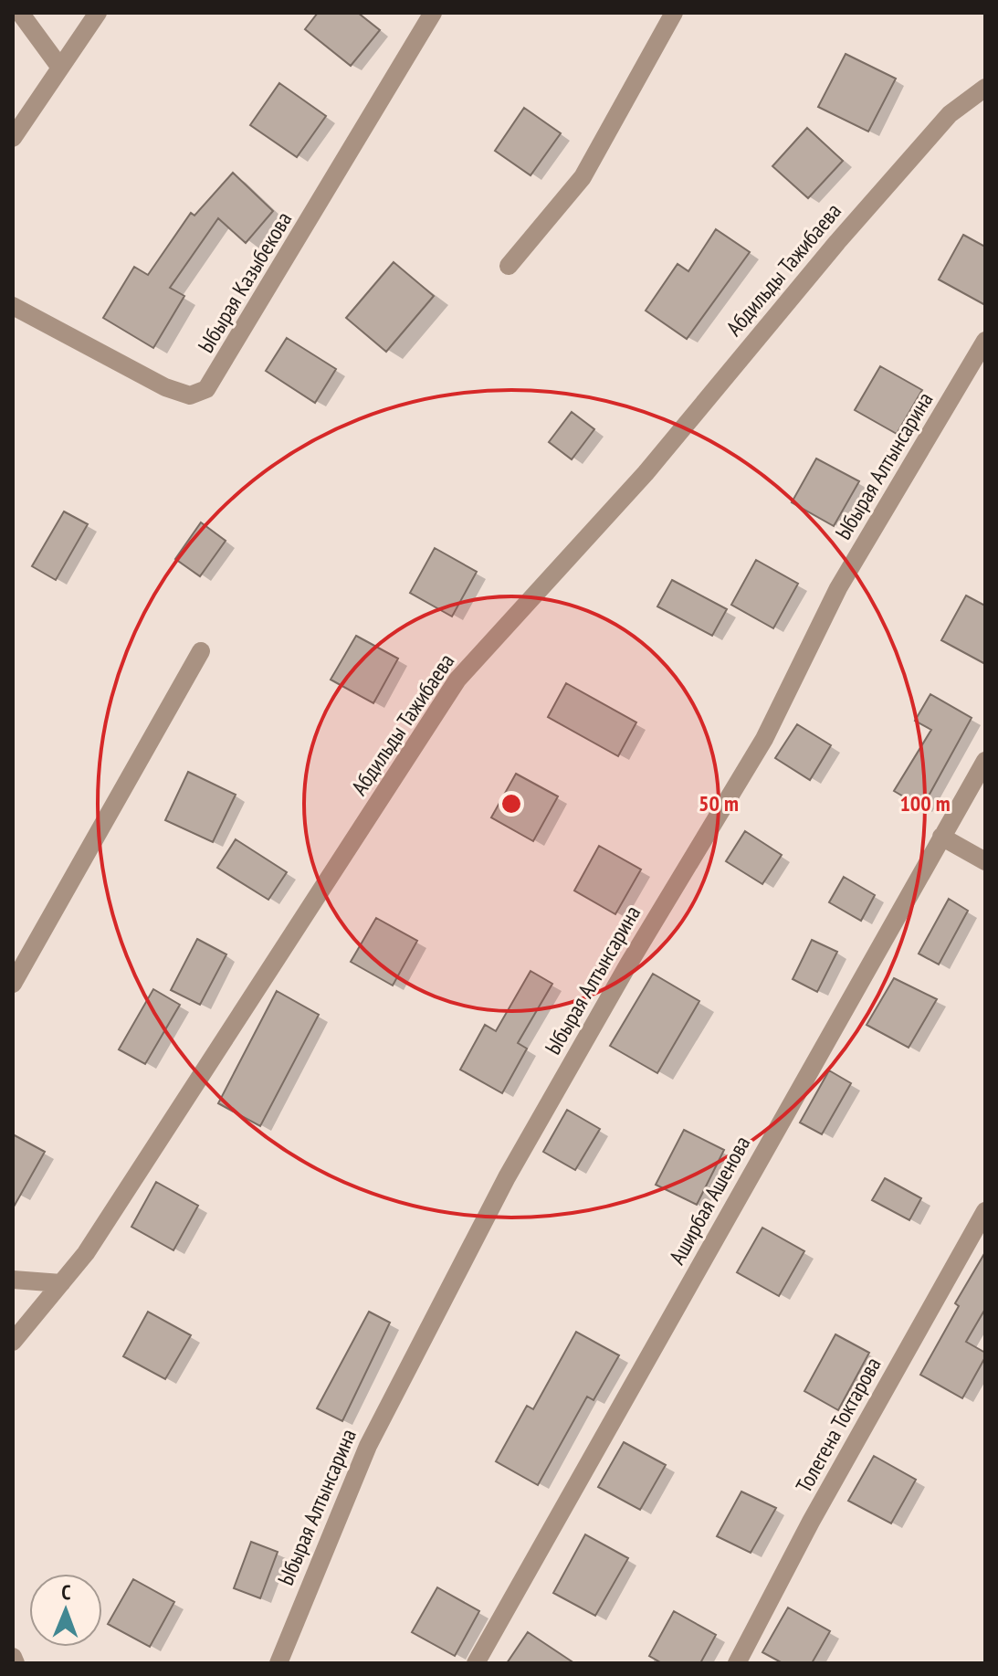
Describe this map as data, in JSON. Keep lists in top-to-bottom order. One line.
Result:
{"streets":{"street":["Абдильды Тажибаева","Ыбырая Казыбекова","Ыбырая Алтынсарина","Аширбая Ашенова","Толегена Токтарова"]},"north":"top","rings":["50 m","100 m"]}
